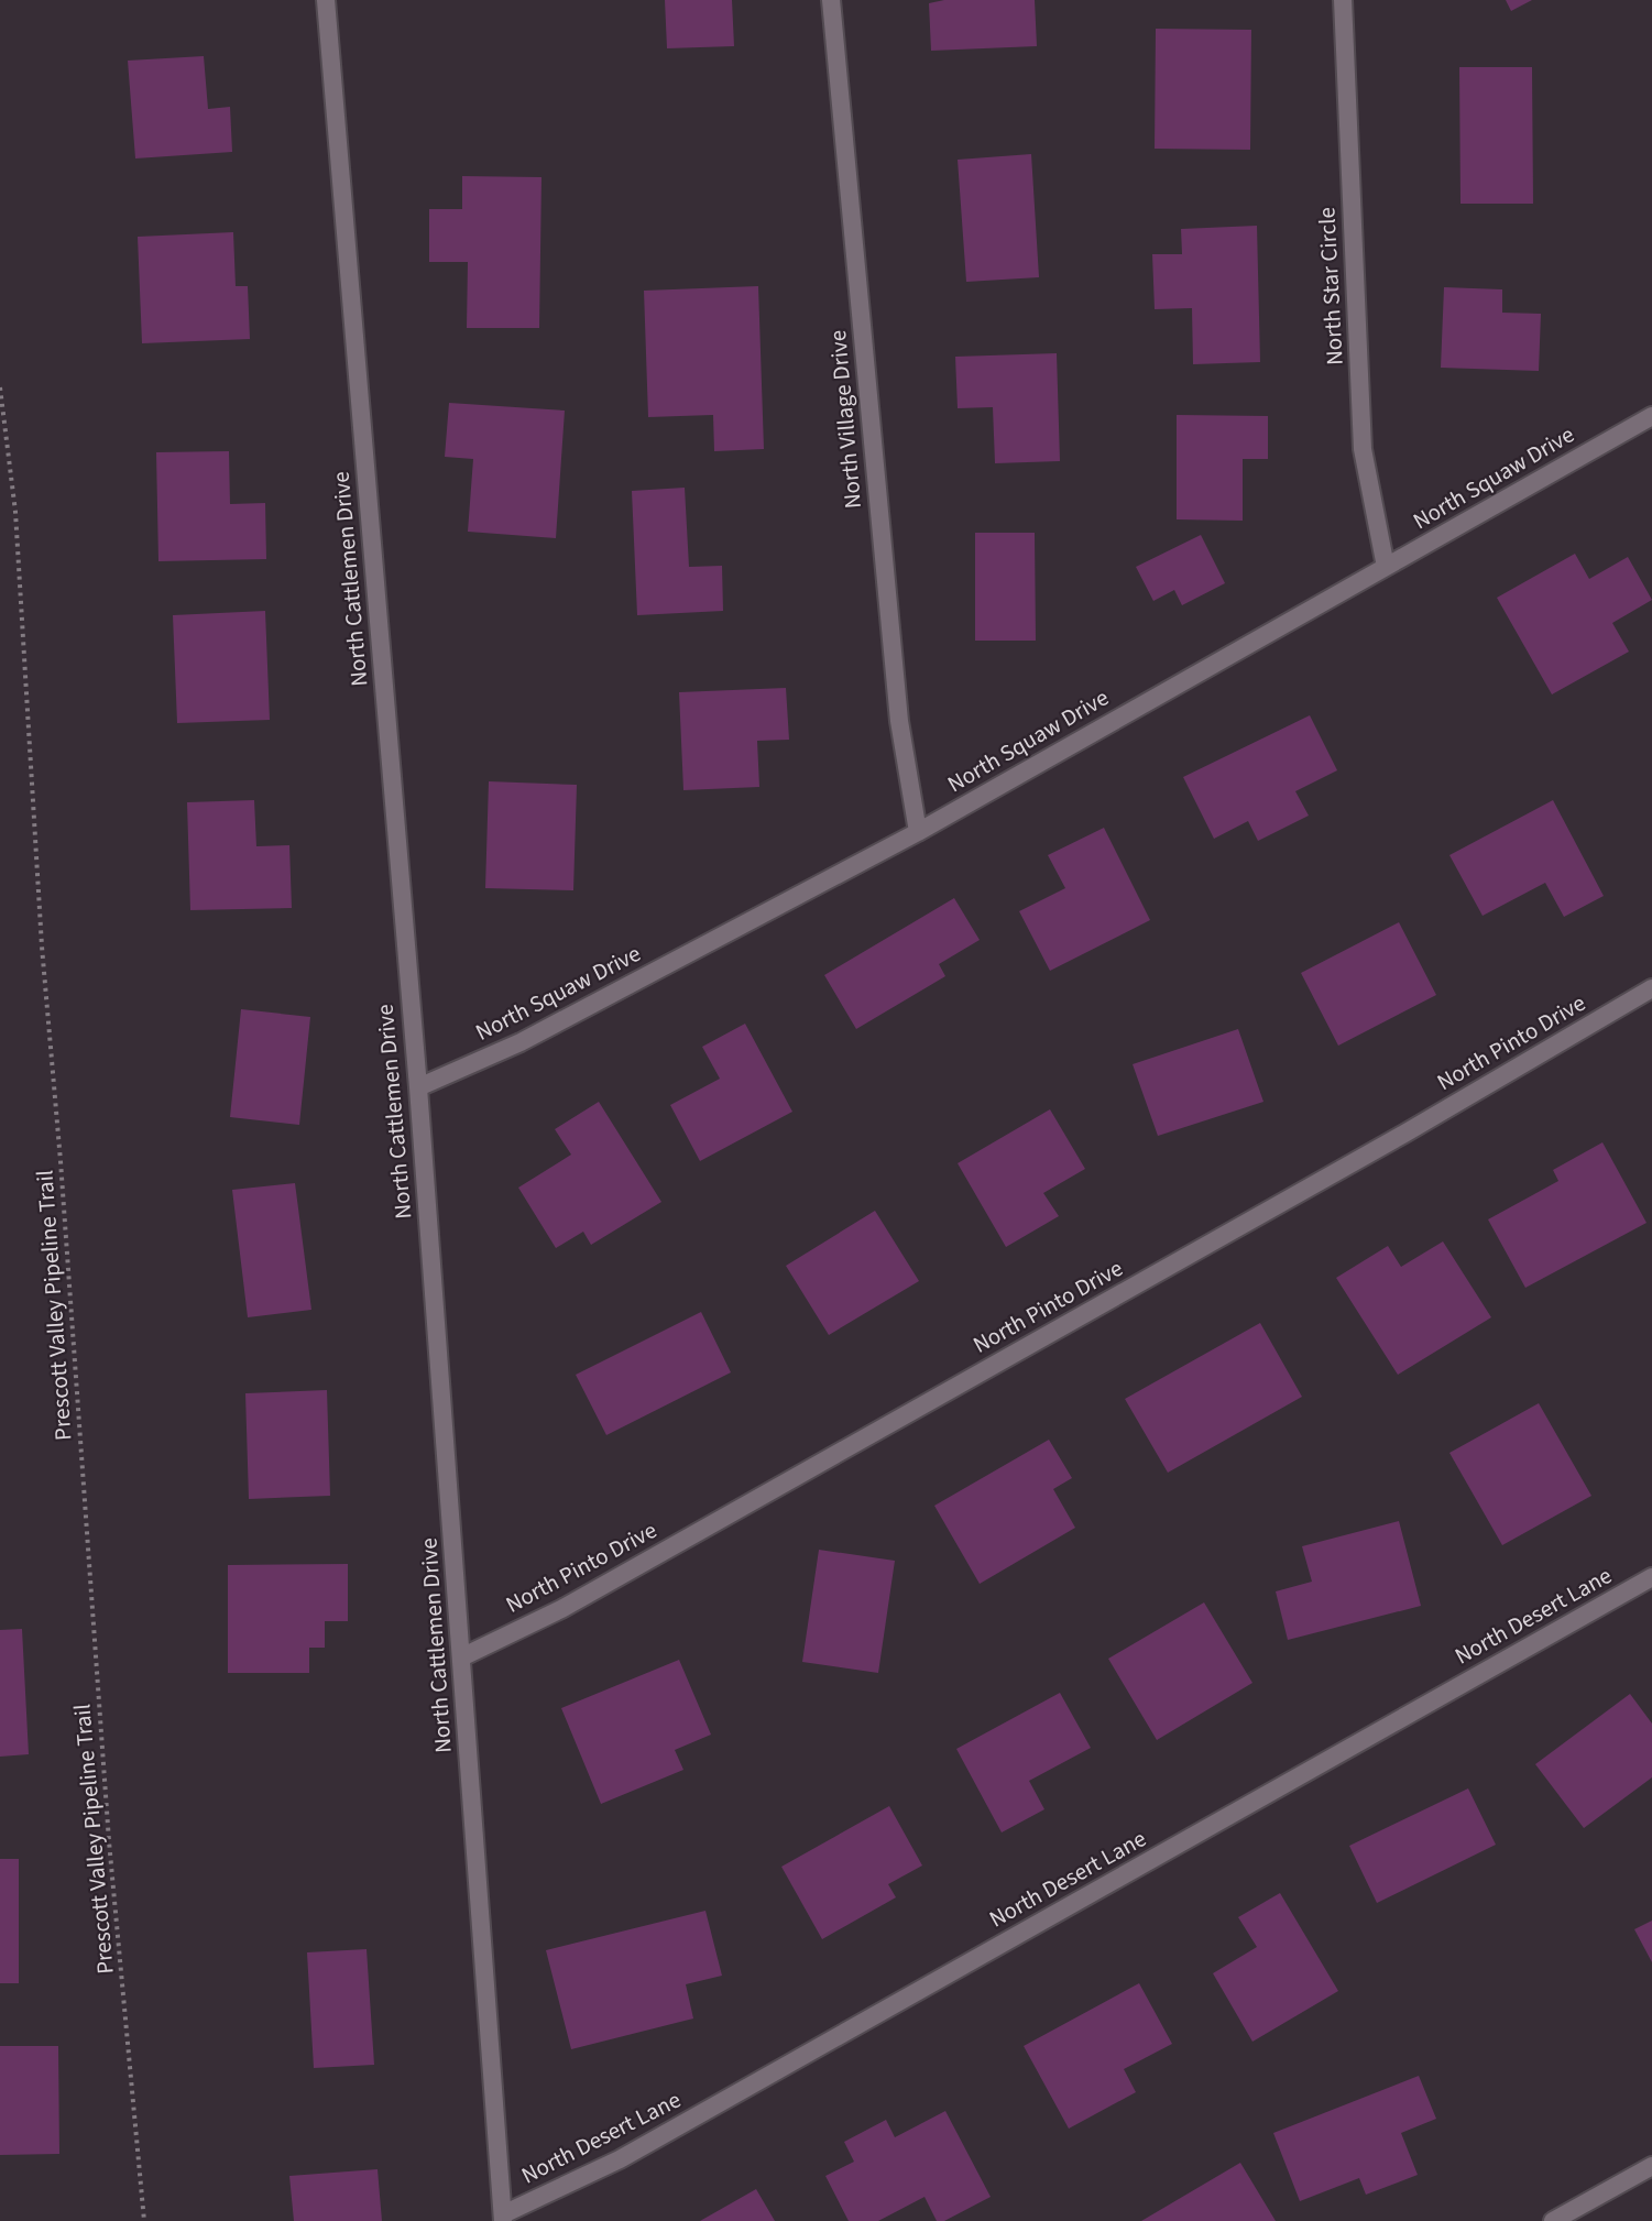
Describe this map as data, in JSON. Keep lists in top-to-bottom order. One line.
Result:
{"streets":{"street":["North Star Circle","North Village Drive","North Squaw Drive","North Cattlemen Drive","North Pinto Drive","North Desert Lane"],"path":["Prescott Valley Pipeline Trail"]},"crossings":[["North Star Circle","North Squaw Drive"],["North Village Drive","North Squaw Drive"],["North Squaw Drive","North Cattlemen Drive"],["North Cattlemen Drive","North Pinto Drive"],["North Cattlemen Drive","North Desert Lane"]]}
